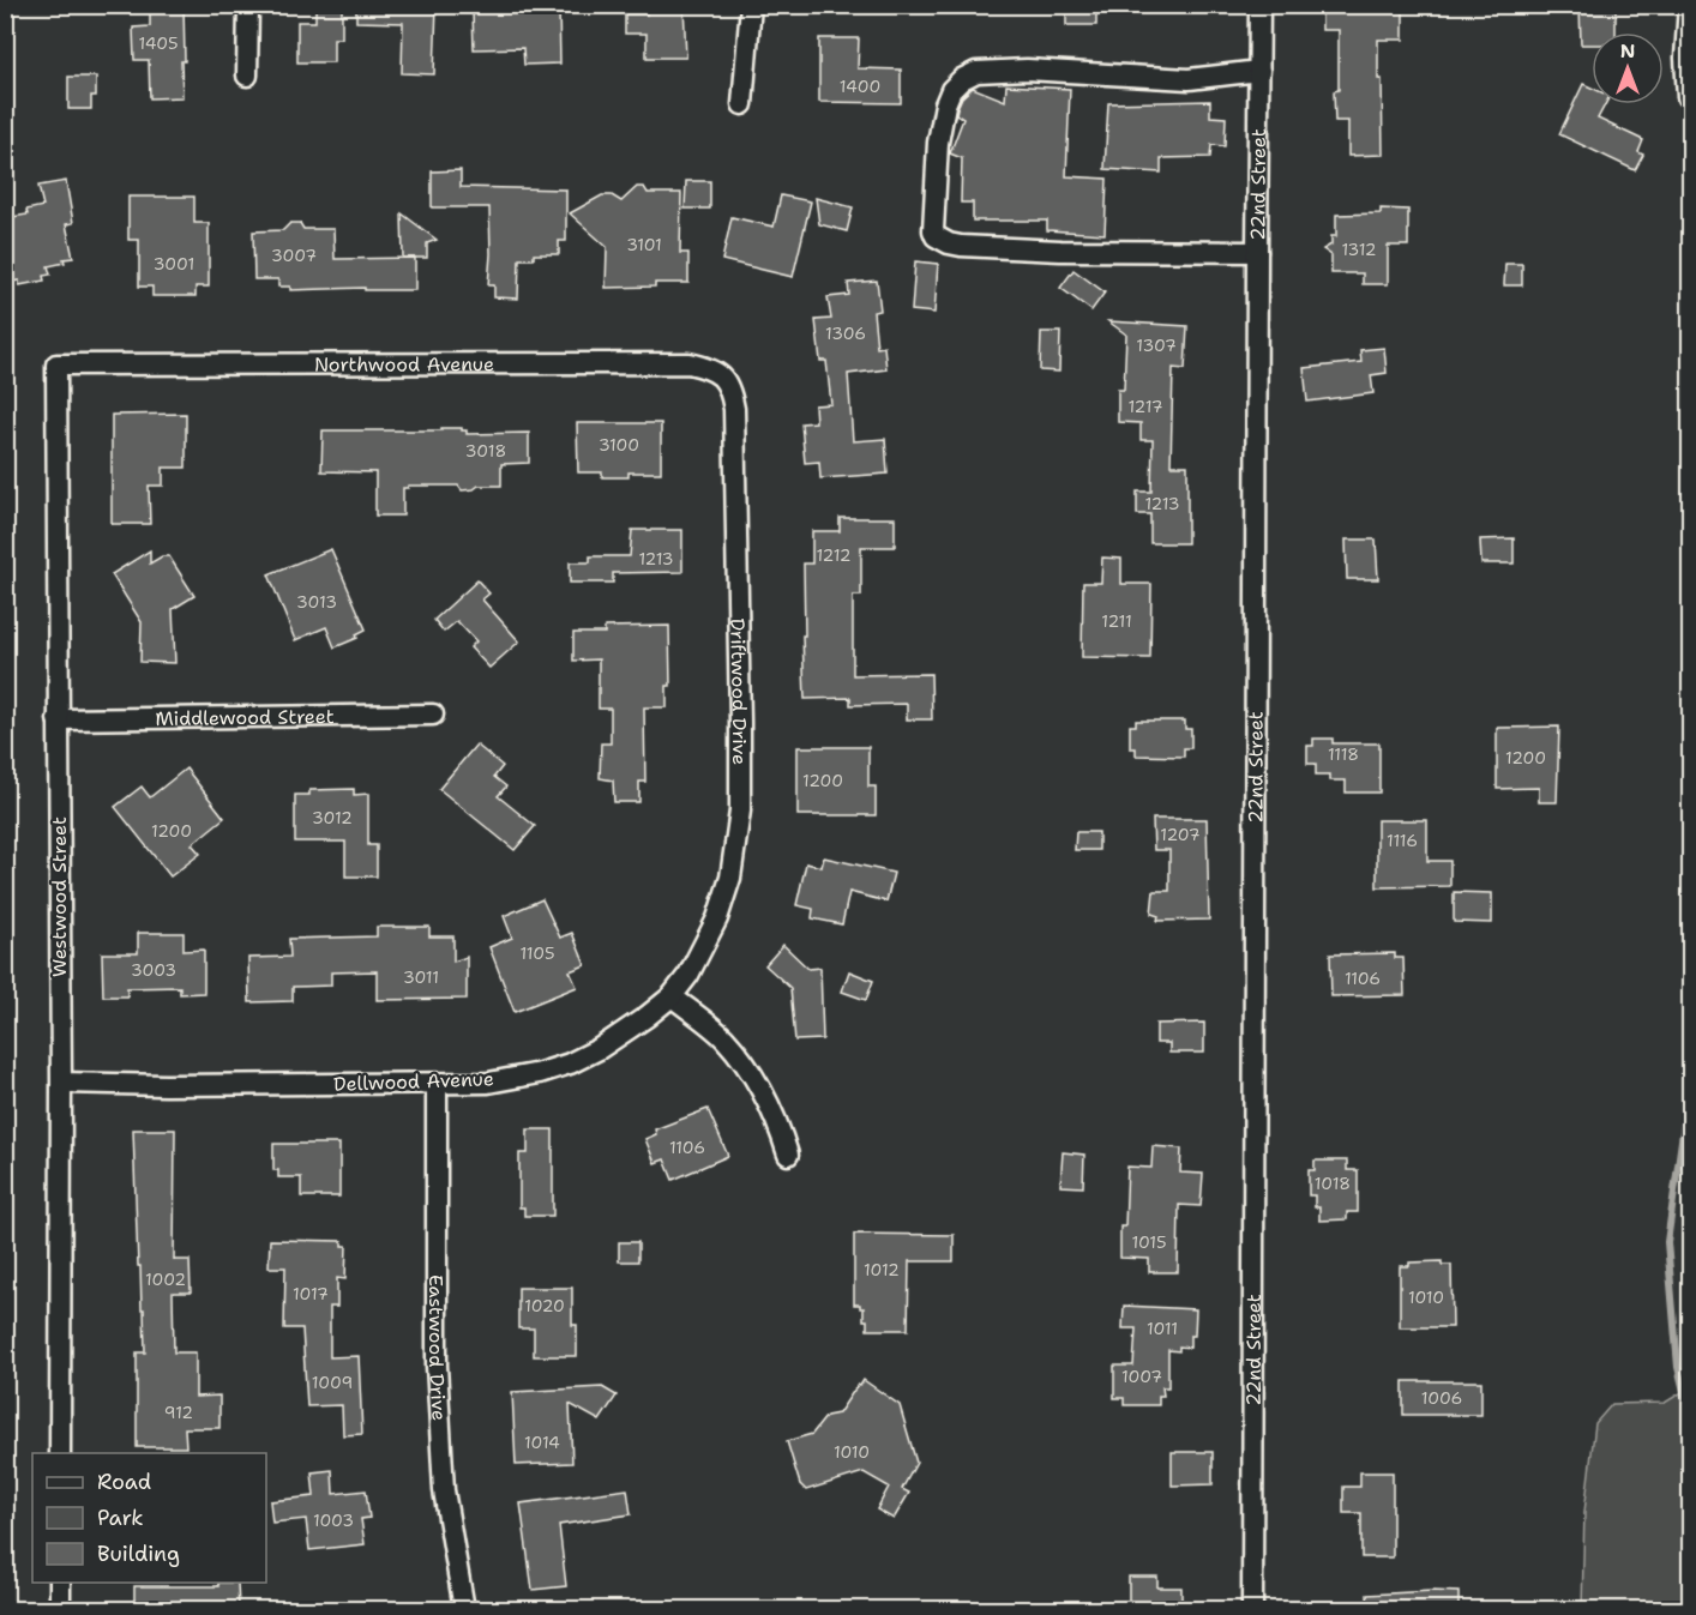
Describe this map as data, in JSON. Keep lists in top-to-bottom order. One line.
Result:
{"streets":{"street":["22nd Street","Northwood Avenue","Driftwood Drive","Middlewood Street","Westwood Street","Dellwood Avenue","Eastwood Drive"]},"crossings":[["Northwood Avenue","Driftwood Drive"],["Northwood Avenue","Westwood Street"],["Driftwood Drive","Dellwood Avenue"],["Middlewood Street","Westwood Street"],["Westwood Street","Dellwood Avenue"],["Dellwood Avenue","Eastwood Drive"]],"house_numbers":["1405","1400","3101","1312","3007","3001","1306","1307","1217","3100","3018","1213","1212","1213","3013","1211","1118","1200","1200","3012","1200","1207","1116","1105","3003","3011","1106","1106","1018","1015","1012","1002","1017","1010","1020","1011","1007","1009","1006","912","1014","1010","1003"],"legend":["Road","Park","Building"],"north":"top"}
